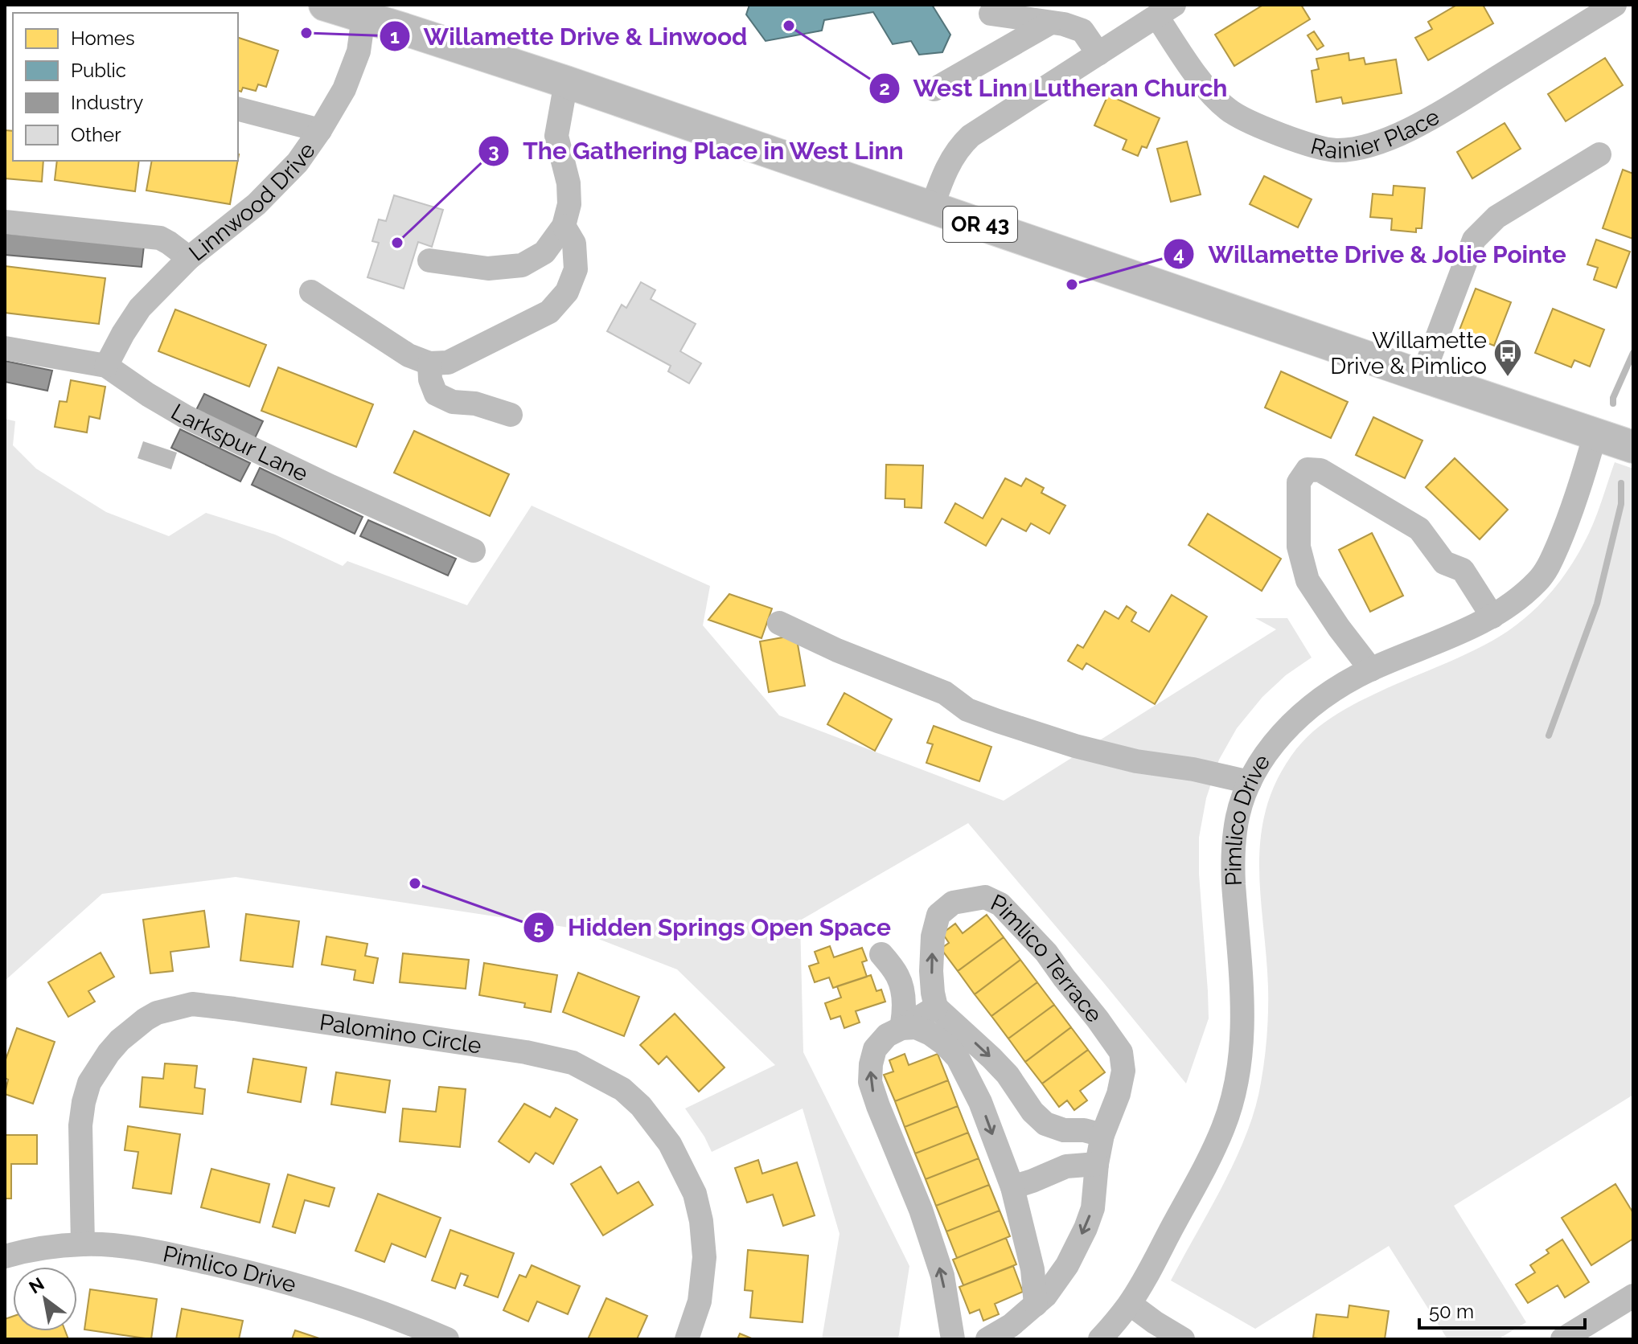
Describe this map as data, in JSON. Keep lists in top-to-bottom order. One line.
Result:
{"streets":{"main road":["OR 43"],"street":["Rainier Place","Linnwood Drive","Larkspur Lane","Pimlico Drive","Pimlico Terrace","Palomino Circle"]},"crossings":[["Linnwood Drive","OR 43"],["Linnwood Drive","Larkspur Lane"],["OR 43","Pimlico Drive"],["Pimlico Drive","Palomino Circle"]],"places":{"other":["West Linn Lutheran Church","Willamette Drive & Linwood","The Gathering Place in West Linn","Willamette Drive & Jolie Pointe","Hidden Springs Open Space"],"bus stop":["Willamette Drive & Pimlico"]},"legend":["Homes","Public","Industry","Other"],"scale_bar":"50 m","north":"top left"}
